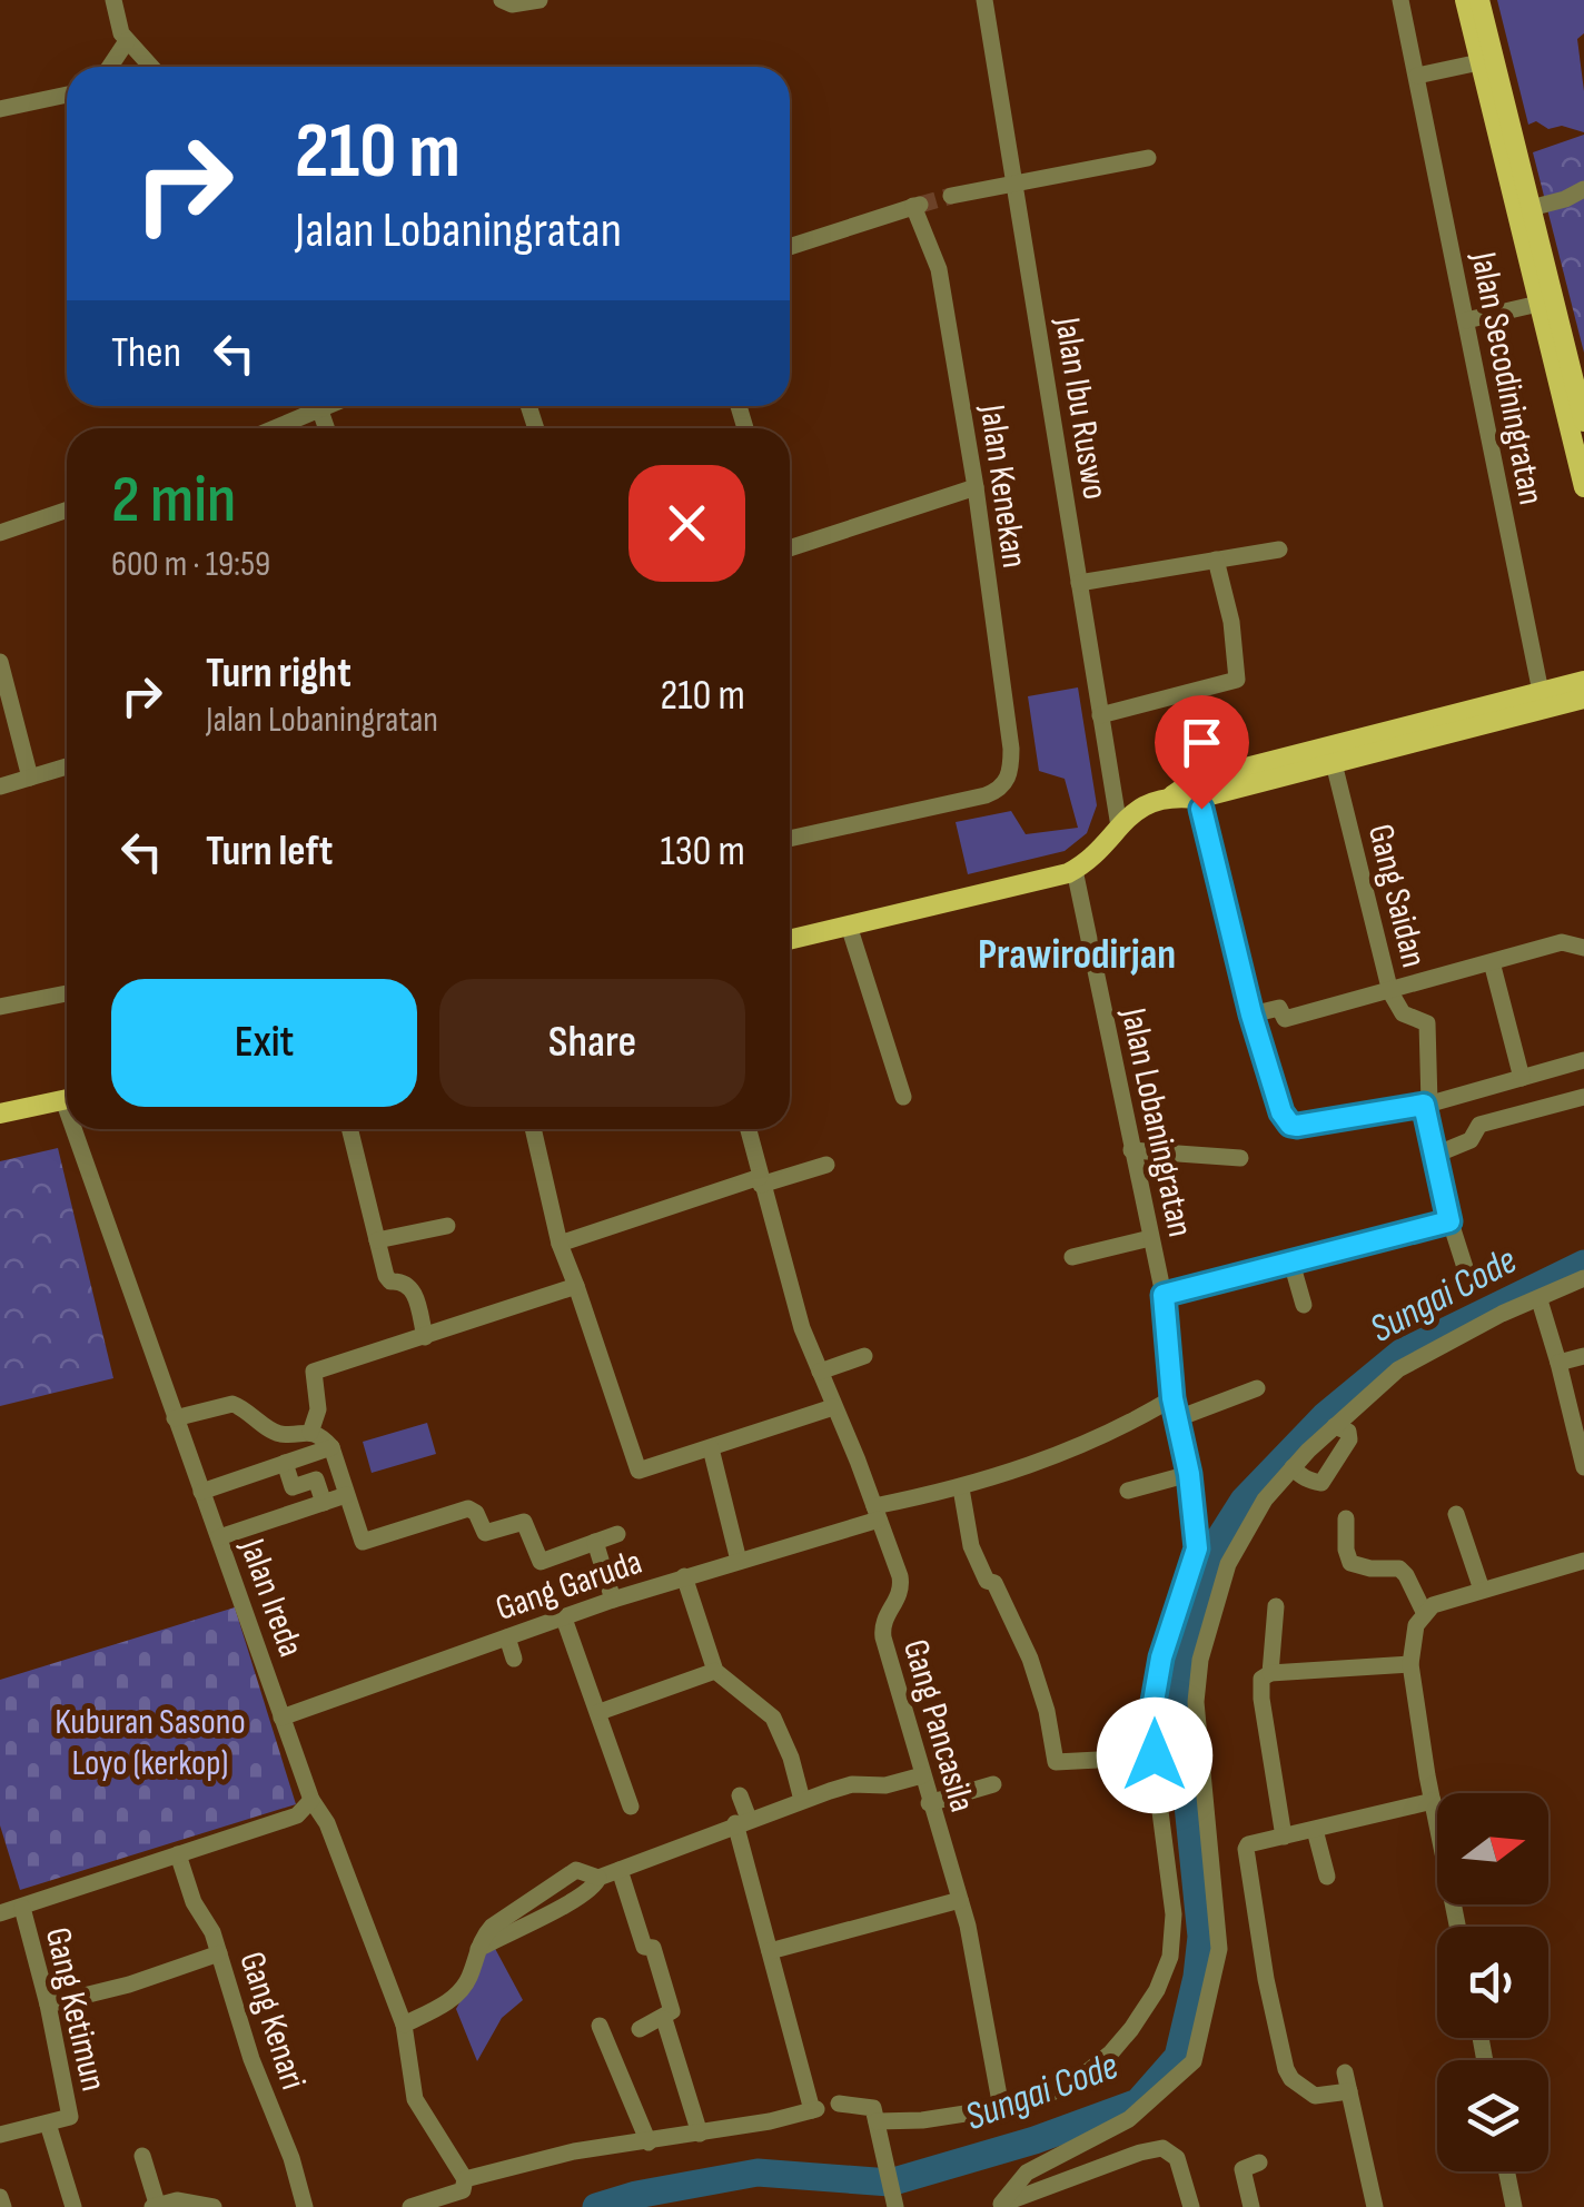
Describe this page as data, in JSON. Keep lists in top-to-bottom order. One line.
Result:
{"streets":{"street":["Jalan Secodiningratan","Jalan Ibu Ruswo","Jalan Kenekan","Gang Saidan","Jalan Lobaningratan","Gang Garuda","Jalan Ireda","Gang Pancasila","Gang Ketimun","Gang Kenari"]},"crossings":[["Gang Garuda","Jalan Ireda"],["Gang Garuda","Gang Pancasila"]],"districts":["Prawirodirjan"],"water":["Sungai Code"],"parks":["Kuburan Sasono Loyo (kerkop)"],"north":"right","page":{"turn":["210 m","Jalan Lobaningratan"],"then":"Then","heading":["2 min","600 m · 19:59"],"list":[{"name":"Turn right","note":"Jalan Lobaningratan","value":"210 m"},{"name":"Turn left","value":"130 m"}],"buttons":["Exit","Share"]}}
